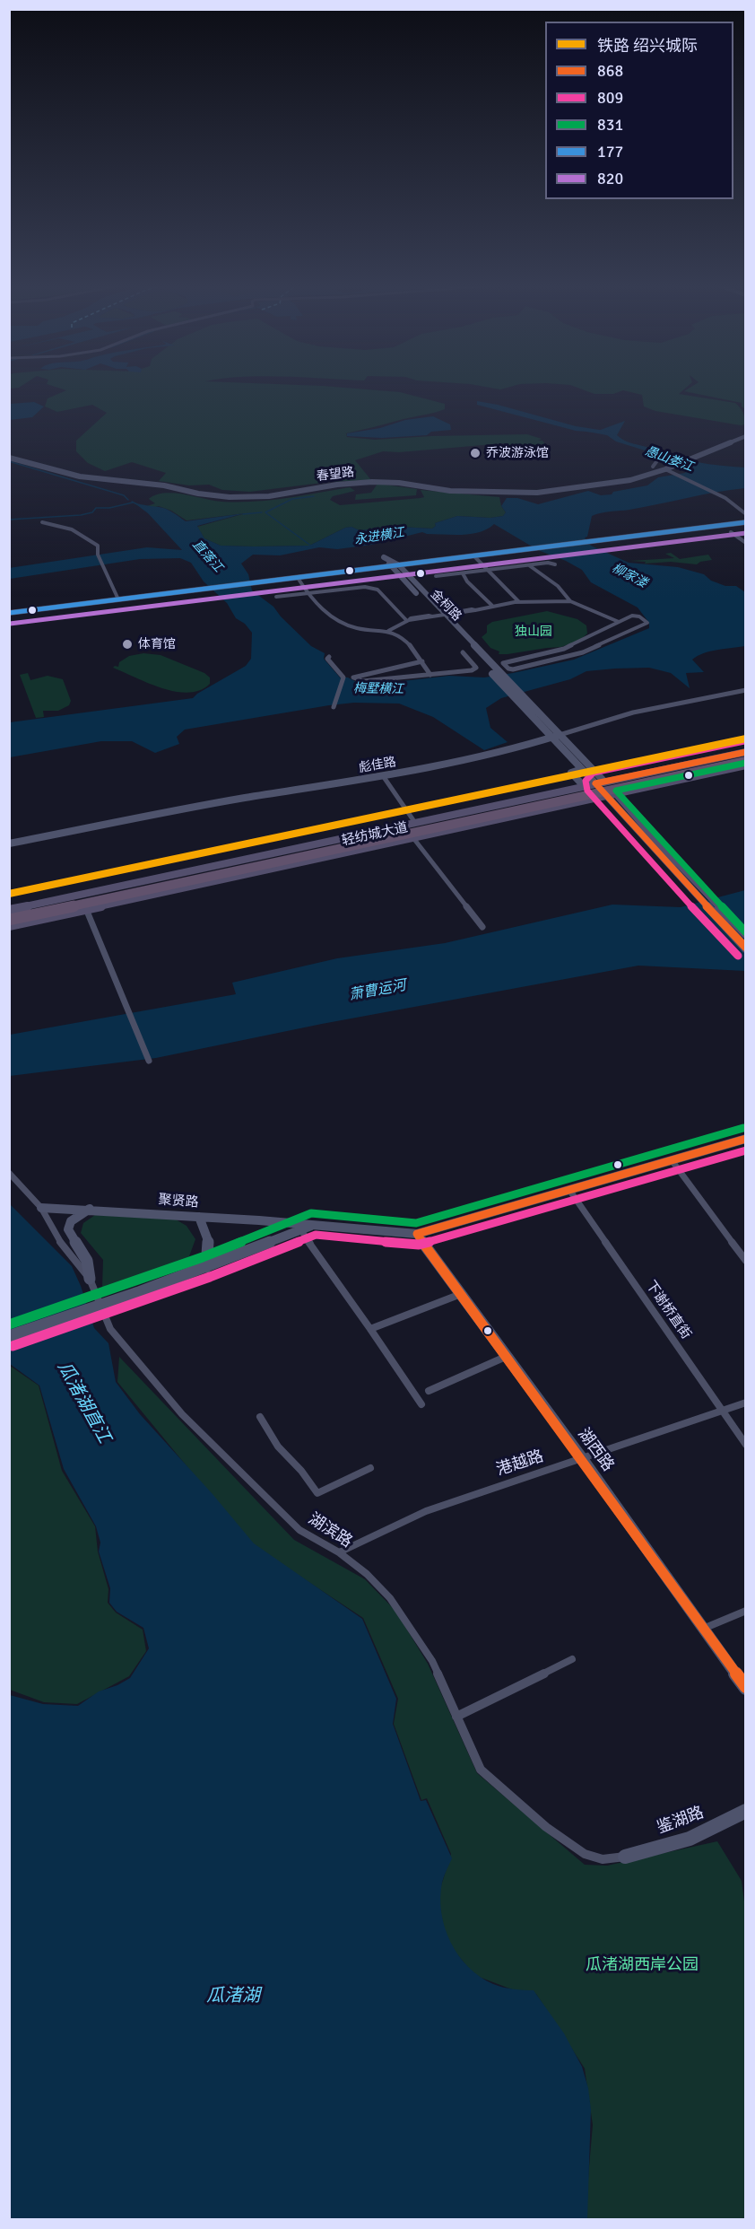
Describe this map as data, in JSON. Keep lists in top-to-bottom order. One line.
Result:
{"streets":{"main road":["轻纺城大道"],"street":["春望路","金柯路","彪佳路","聚贤路","下谢桥直街","湖西路","港越路","湖滨路","鉴湖路"]},"crossings":[["金柯路","彪佳路"],["金柯路","轻纺城大道"],["聚贤路","湖西路"],["聚贤路","湖滨路"],["下谢桥直街","港越路"],["湖西路","港越路"],["港越路","湖滨路"],["湖滨路","鉴湖路"]],"water":["愚山娄江","永进横江","直落江","柳家溇","梅墅横江","萧曹运河","瓜渚湖直江","瓜渚湖"],"parks":["独山园","瓜渚湖西岸公园"],"places":["乔波游泳馆","体育馆"],"lines":["transit line 177","transit line 820","rail line 绍兴城际","transit line 809","transit line 868","transit line 831"],"legend":["铁路 绍兴城际","868","809","831","177","820"]}
